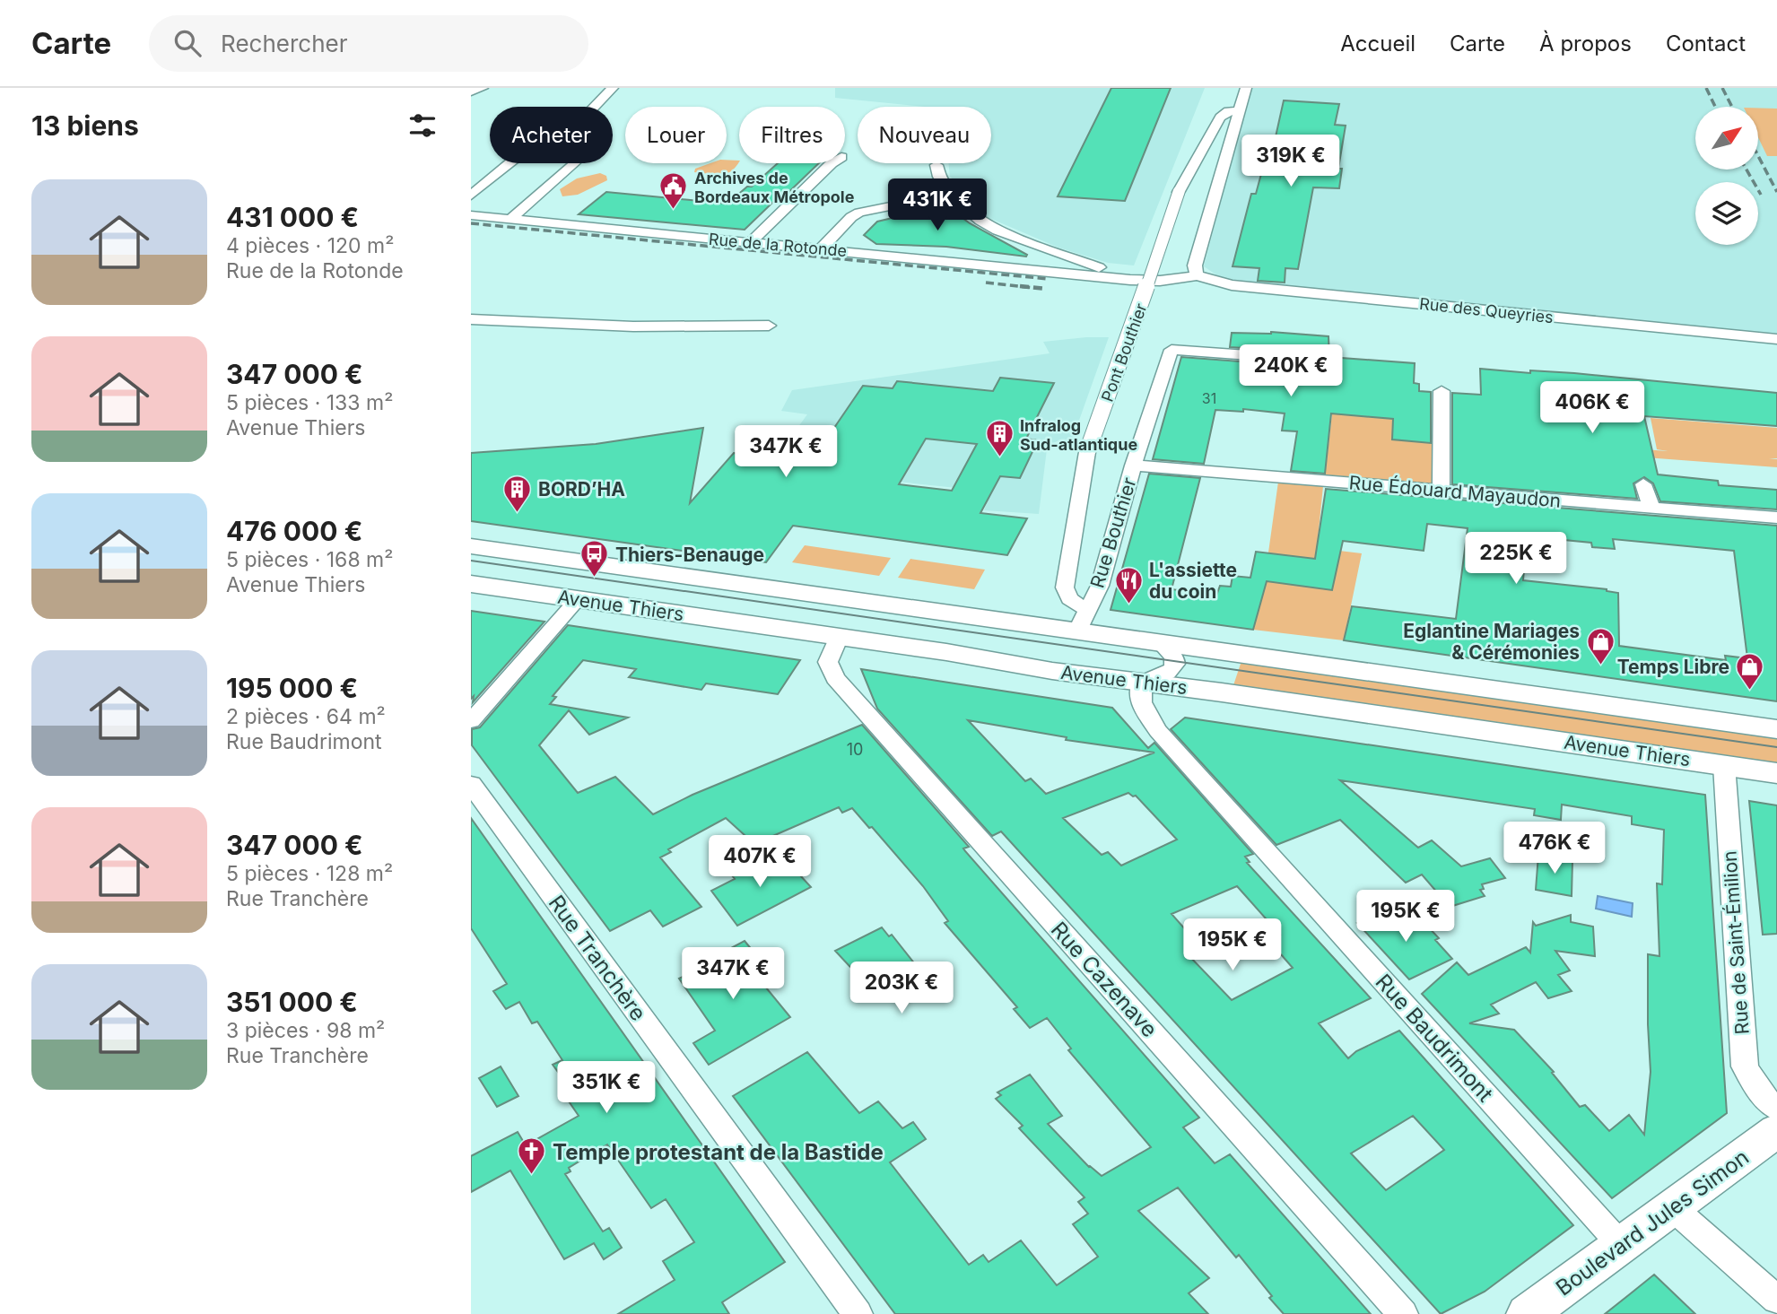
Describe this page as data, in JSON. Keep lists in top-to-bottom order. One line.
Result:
{"streets":{"street":["Rue de la Rotonde","Rue des Queyries","Pont Bouthier","Rue Édouard Mayaudon","Rue Bouthier","Avenue Thiers","Rue de Saint-Émilion","Rue Tranchère","Rue Cazenave","Rue Baudrimont","Boulevard Jules Simon"]},"crossings":[["Rue de la Rotonde","Rue des Queyries"],["Pont Bouthier","Rue Bouthier"],["Pont Bouthier","Avenue Thiers"],["Rue Édouard Mayaudon","Rue Bouthier"],["Rue Bouthier","Avenue Thiers"],["Avenue Thiers","Rue de Saint-Émilion"],["Avenue Thiers","Rue Cazenave"],["Avenue Thiers","Rue Baudrimont"],["Rue Baudrimont","Boulevard Jules Simon"]],"places":{"public building":["Archives de Bordeaux Métropole"],"building":["Infralog Sud-atlantique","BORD’HA"],"bus stop":["Thiers-Benauge"],"restaurant":["L'assiette du coin"],"shop":["Eglantine Mariages & Cérémonies","Temps Libre"],"church":["Temple protestant de la Bastide"]},"house_numbers":["31","10"],"north":"top right","page":{"header":"Carte","search":"Rechercher","nav":["Accueil","Carte","À propos","Contact"],"heading":"13 biens","chip":["Acheter","Louer","Filtres","Nouveau"],"price":["319K €","431K €","240K €","406K €","347K €","225K €","476K €","407K €","195K €","195K €","347K €","203K €","351K €"],"list":[{"name":"431 000 €","note":"4 pièces · 120 m² · Rue de la Rotonde"},{"name":"347 000 €","note":"5 pièces · 133 m² · Avenue Thiers"},{"name":"476 000 €","note":"5 pièces · 168 m² · Avenue Thiers"},{"name":"195 000 €","note":"2 pièces · 64 m² · Rue Baudrimont"},{"name":"347 000 €","note":"5 pièces · 128 m² · Rue Tranchère"},{"name":"351 000 €","note":"3 pièces · 98 m² · Rue Tranchère"}]}}
